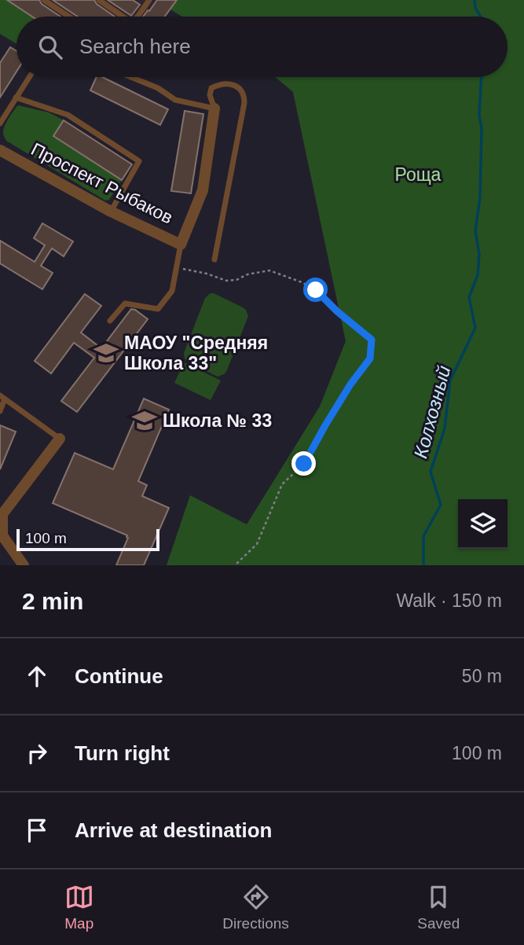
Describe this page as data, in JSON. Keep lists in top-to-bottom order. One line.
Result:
{"streets":{"street":["Проспект Рыбаков"]},"water":["Колхозный"],"parks":["Роща"],"places":{"school or university":["МАОУ \"Средняя Школа 33\"","Школа № 33"]},"scale_bar":"100 m","page":{"search":"Search here","scale":"100 m","heading":["2 min","Walk · 150 m"],"list":[["Continue","50 m"],["Turn right","100 m"],"Arrive at destination"],"nav":["Map","Directions","Saved"]}}
